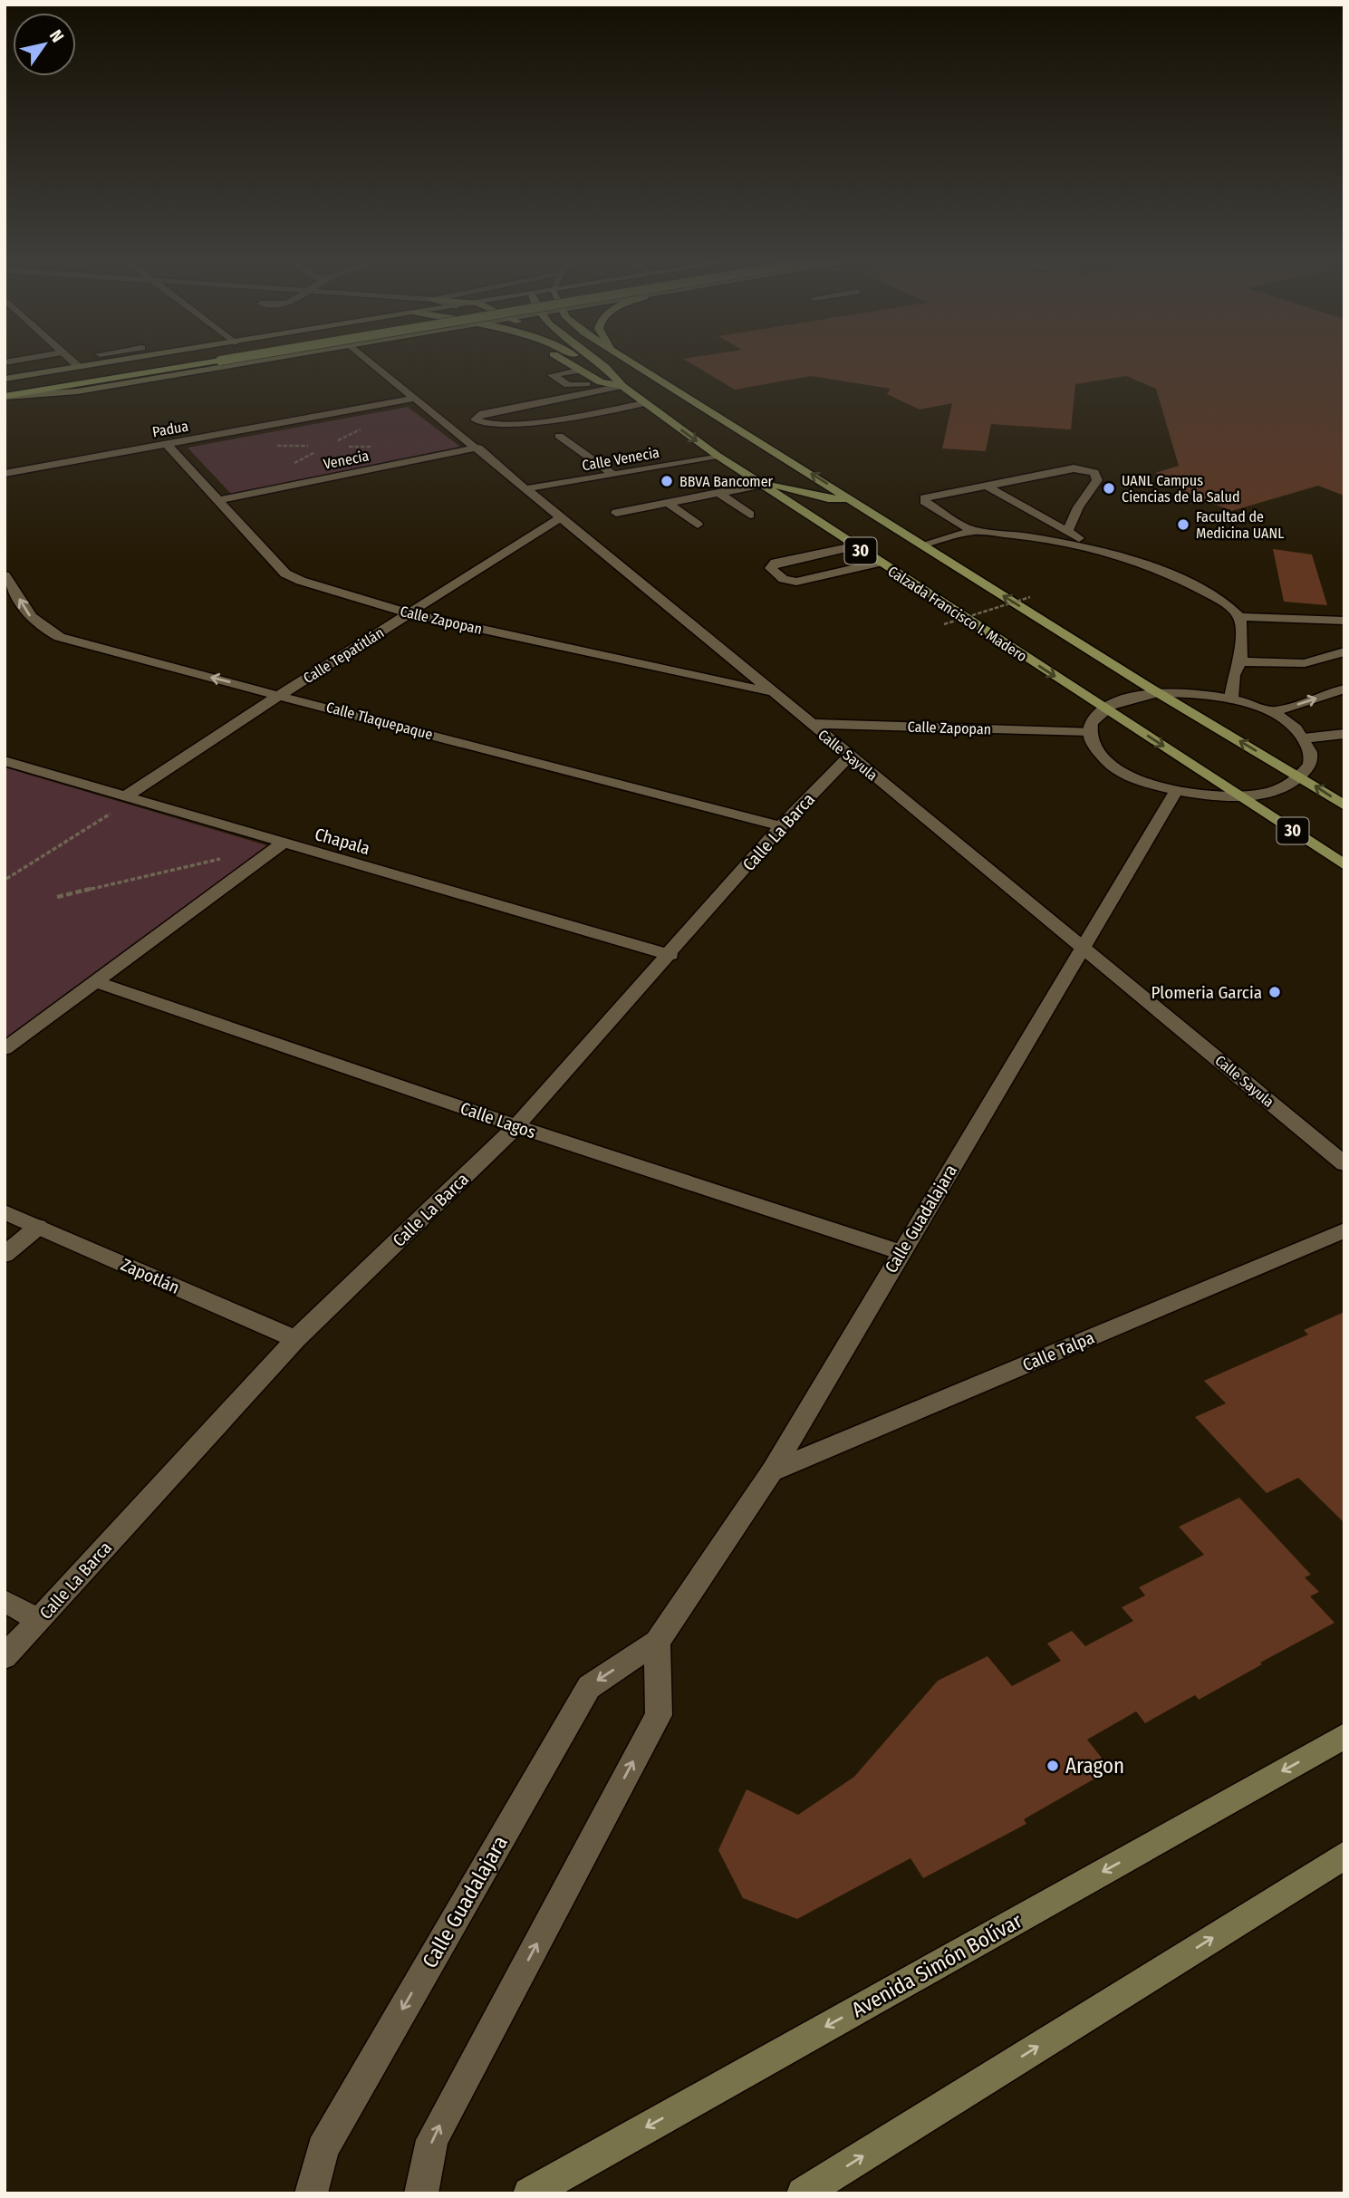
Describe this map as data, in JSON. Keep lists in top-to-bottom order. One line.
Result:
{"streets":{"main road":["30","Calzada Francisco I. Madero","Avenida Simón Bolívar"],"street":["Padua","Calle Venecia","Venecia","Calle Zapopan","Calle Tepatitlán","Calle Tlaquepaque","Calle Sayula","Calle La Barca","Chapala","Calle Lagos","Calle Guadalajara","Zapotlán","Calle Talpa"]},"crossings":[["Padua","Calle Zapopan"],["Padua","Calle Sayula"],["Calle Venecia","Calzada Francisco I. Madero"],["Calle Venecia","Calle Sayula"],["Venecia","Calle Zapopan"],["Venecia","Calle Sayula"],["Calle Zapopan","Calle Tepatitlán"],["Calle Zapopan","Calle Sayula"],["Calle Tepatitlán","Calle Tlaquepaque"],["Calle Tepatitlán","Calle Sayula"],["Calle Tepatitlán","Chapala"],["Calle Tlaquepaque","Calle La Barca"],["Calle Sayula","Calle La Barca"],["Calle Sayula","Calle Guadalajara"],["Calle La Barca","Chapala"],["Calle La Barca","Calle Lagos"],["Calle La Barca","Zapotlán"],["Calle Lagos","Calle Guadalajara"],["Calle Guadalajara","Calle Talpa"]],"one_way":["Calle Tlaquepaque"],"places":["BBVA Bancomer","UANL Campus Ciencias de la Salud","Facultad de Medicina UANL","Plomeria Garcia","Aragon"],"north":"top right"}
